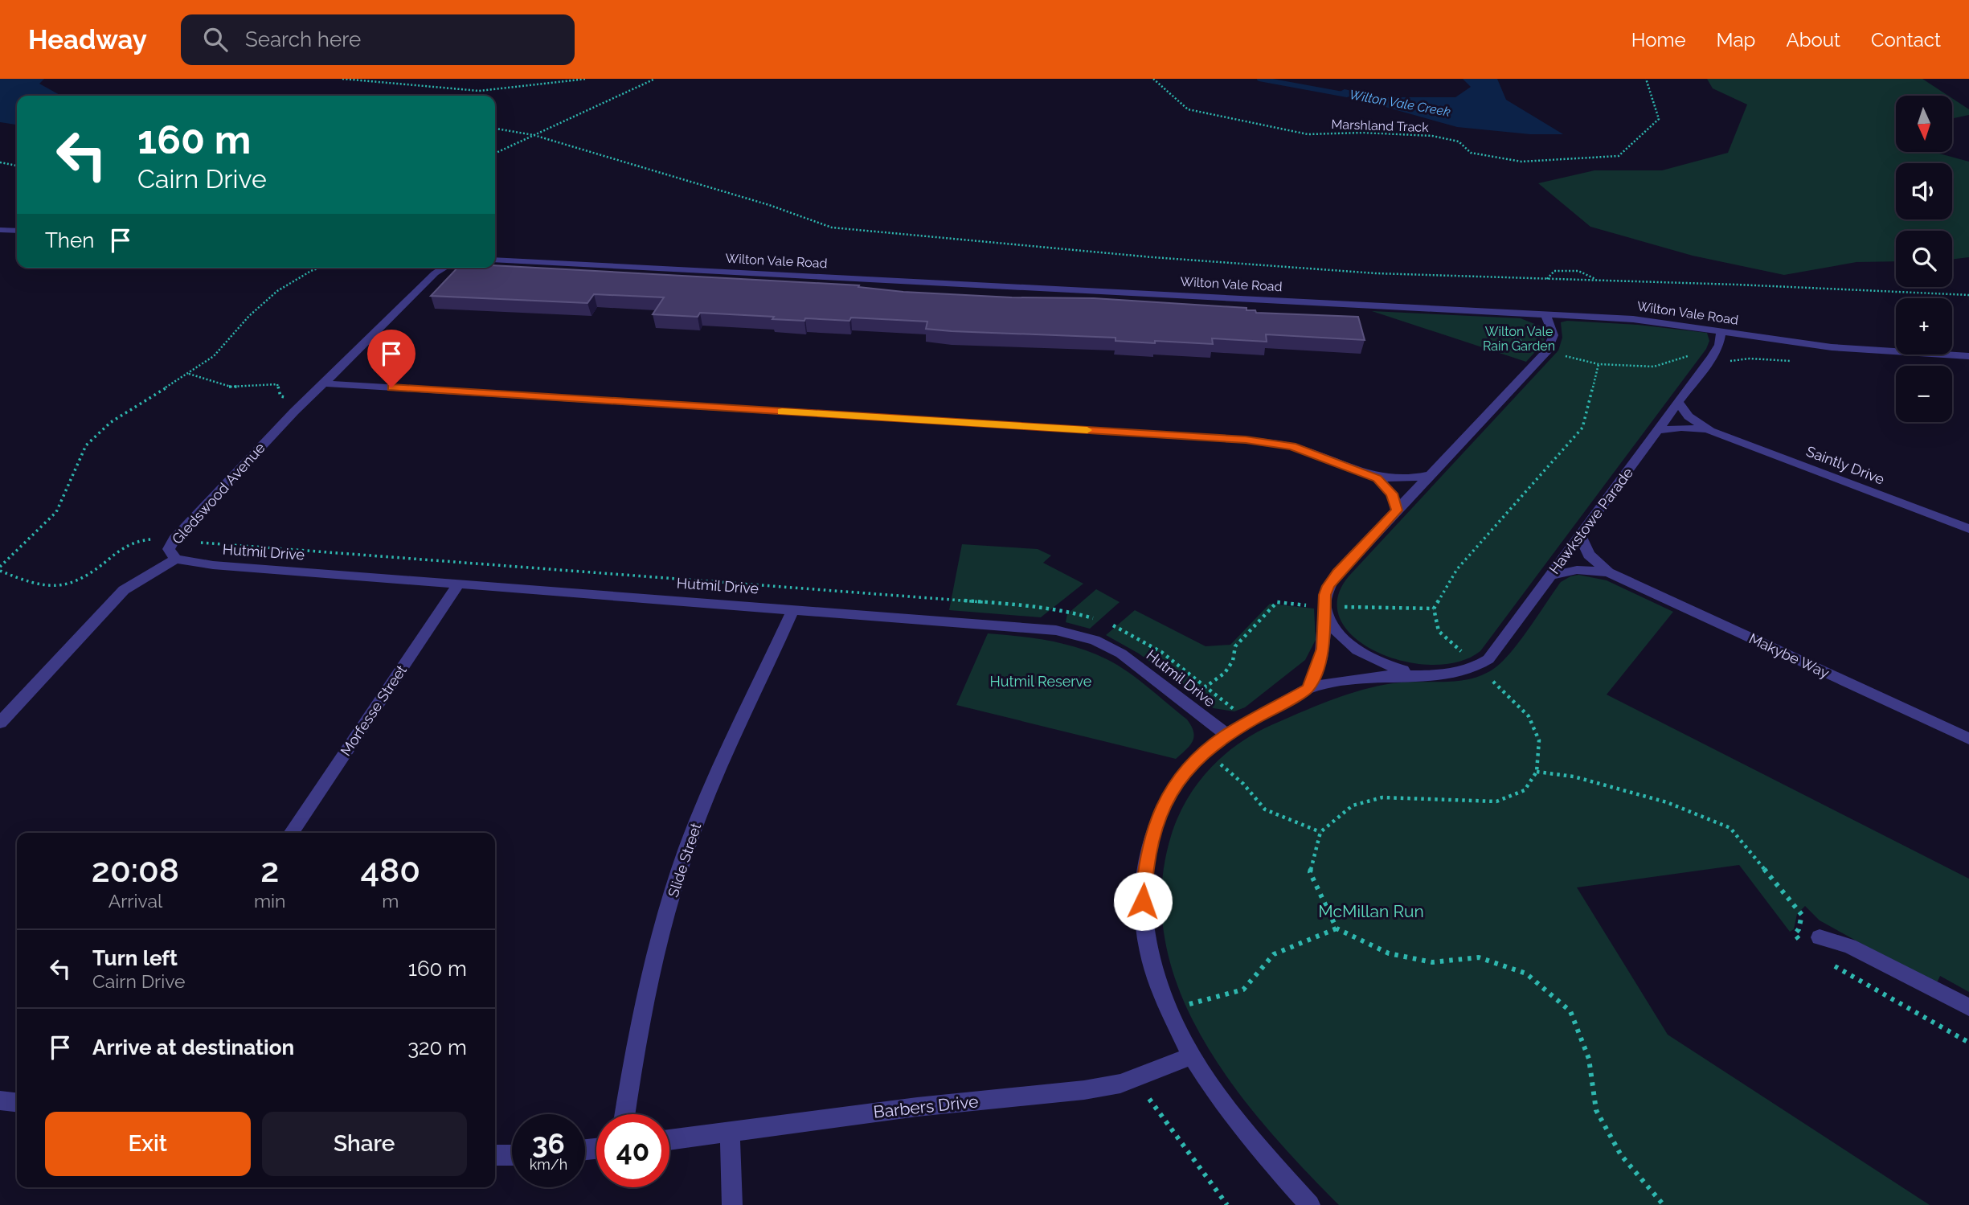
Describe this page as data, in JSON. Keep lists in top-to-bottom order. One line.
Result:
{"streets":{"street":["Wilton Vale Road","Saintly Drive","Gledswood Avenue","Hawkstowe Parade","Hutmil Drive","Makybe Way","Morfesse Street","Slide Street","Barbers Drive"],"path":["Marshland Track"]},"crossings":[["Wilton Vale Road","Hawkstowe Parade"],["Saintly Drive","Hawkstowe Parade"],["Gledswood Avenue","Hutmil Drive"],["Hawkstowe Parade","Hutmil Drive"],["Hawkstowe Parade","Makybe Way"],["Hawkstowe Parade","Barbers Drive"],["Hutmil Drive","Morfesse Street"],["Hutmil Drive","Slide Street"]],"water":["Wilton Vale Creek"],"parks":["Wilton Vale Rain Garden","Hutmil Reserve","McMillan Run"],"north":"bottom","page":{"header":"Headway","search":"Search here","nav":["Home","Map","About","Contact"],"map_buttons":["+","−"],"turn":["160 m","Cairn Drive"],"then":"Then","eta":["20:08","Arrival","2","min","480","m"],"list":[{"name":"Turn left","note":"Cairn Drive","value":"160 m"},{"name":"Arrive at destination","value":"320 m"}],"buttons":["Exit","Share"],"speed":"36 km/h","limit":"40"}}
